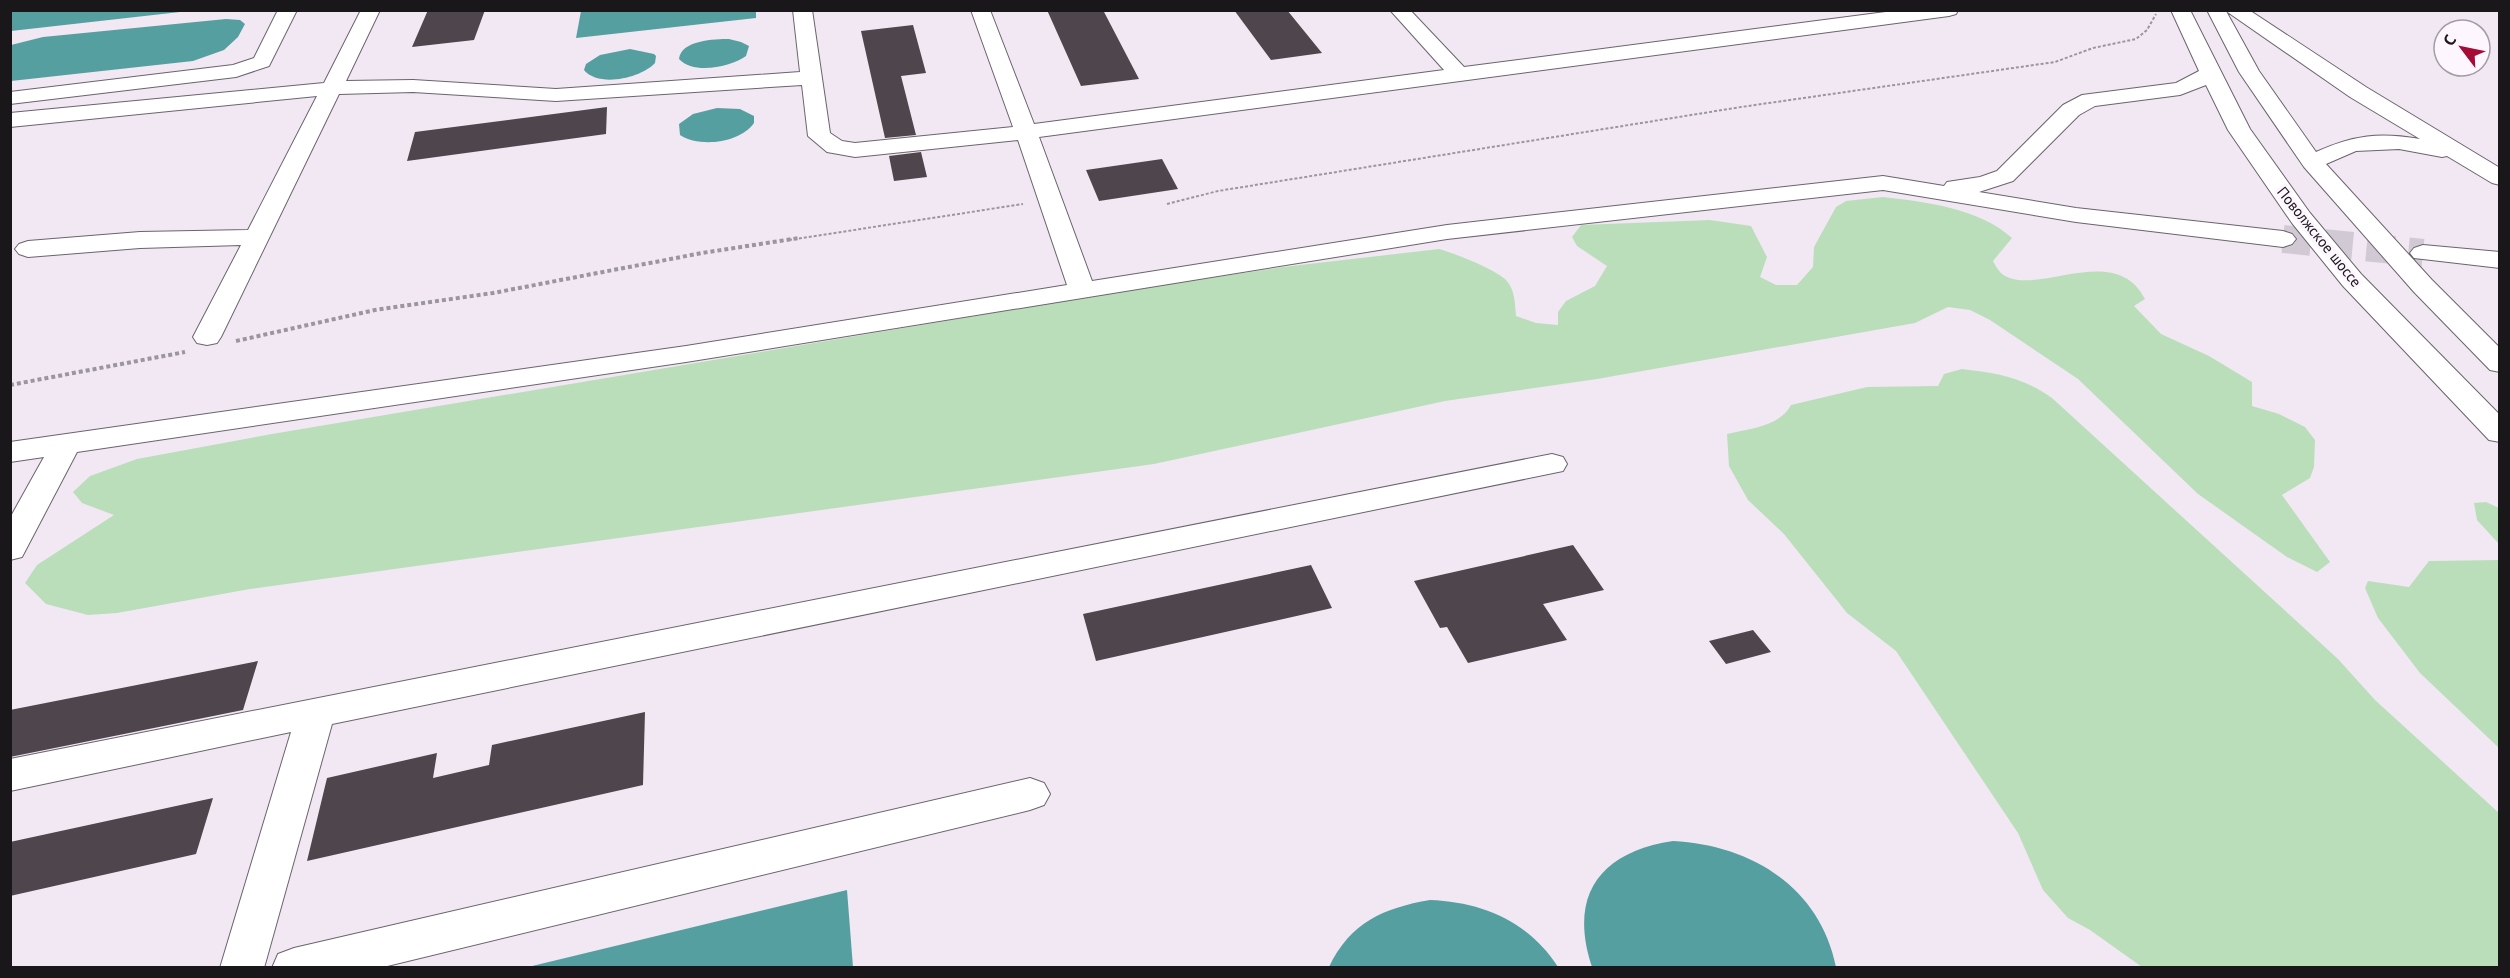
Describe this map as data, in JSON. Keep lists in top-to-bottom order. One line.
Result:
{"streets":{"street":["Поволжское шоссе"]},"north":"top left"}
